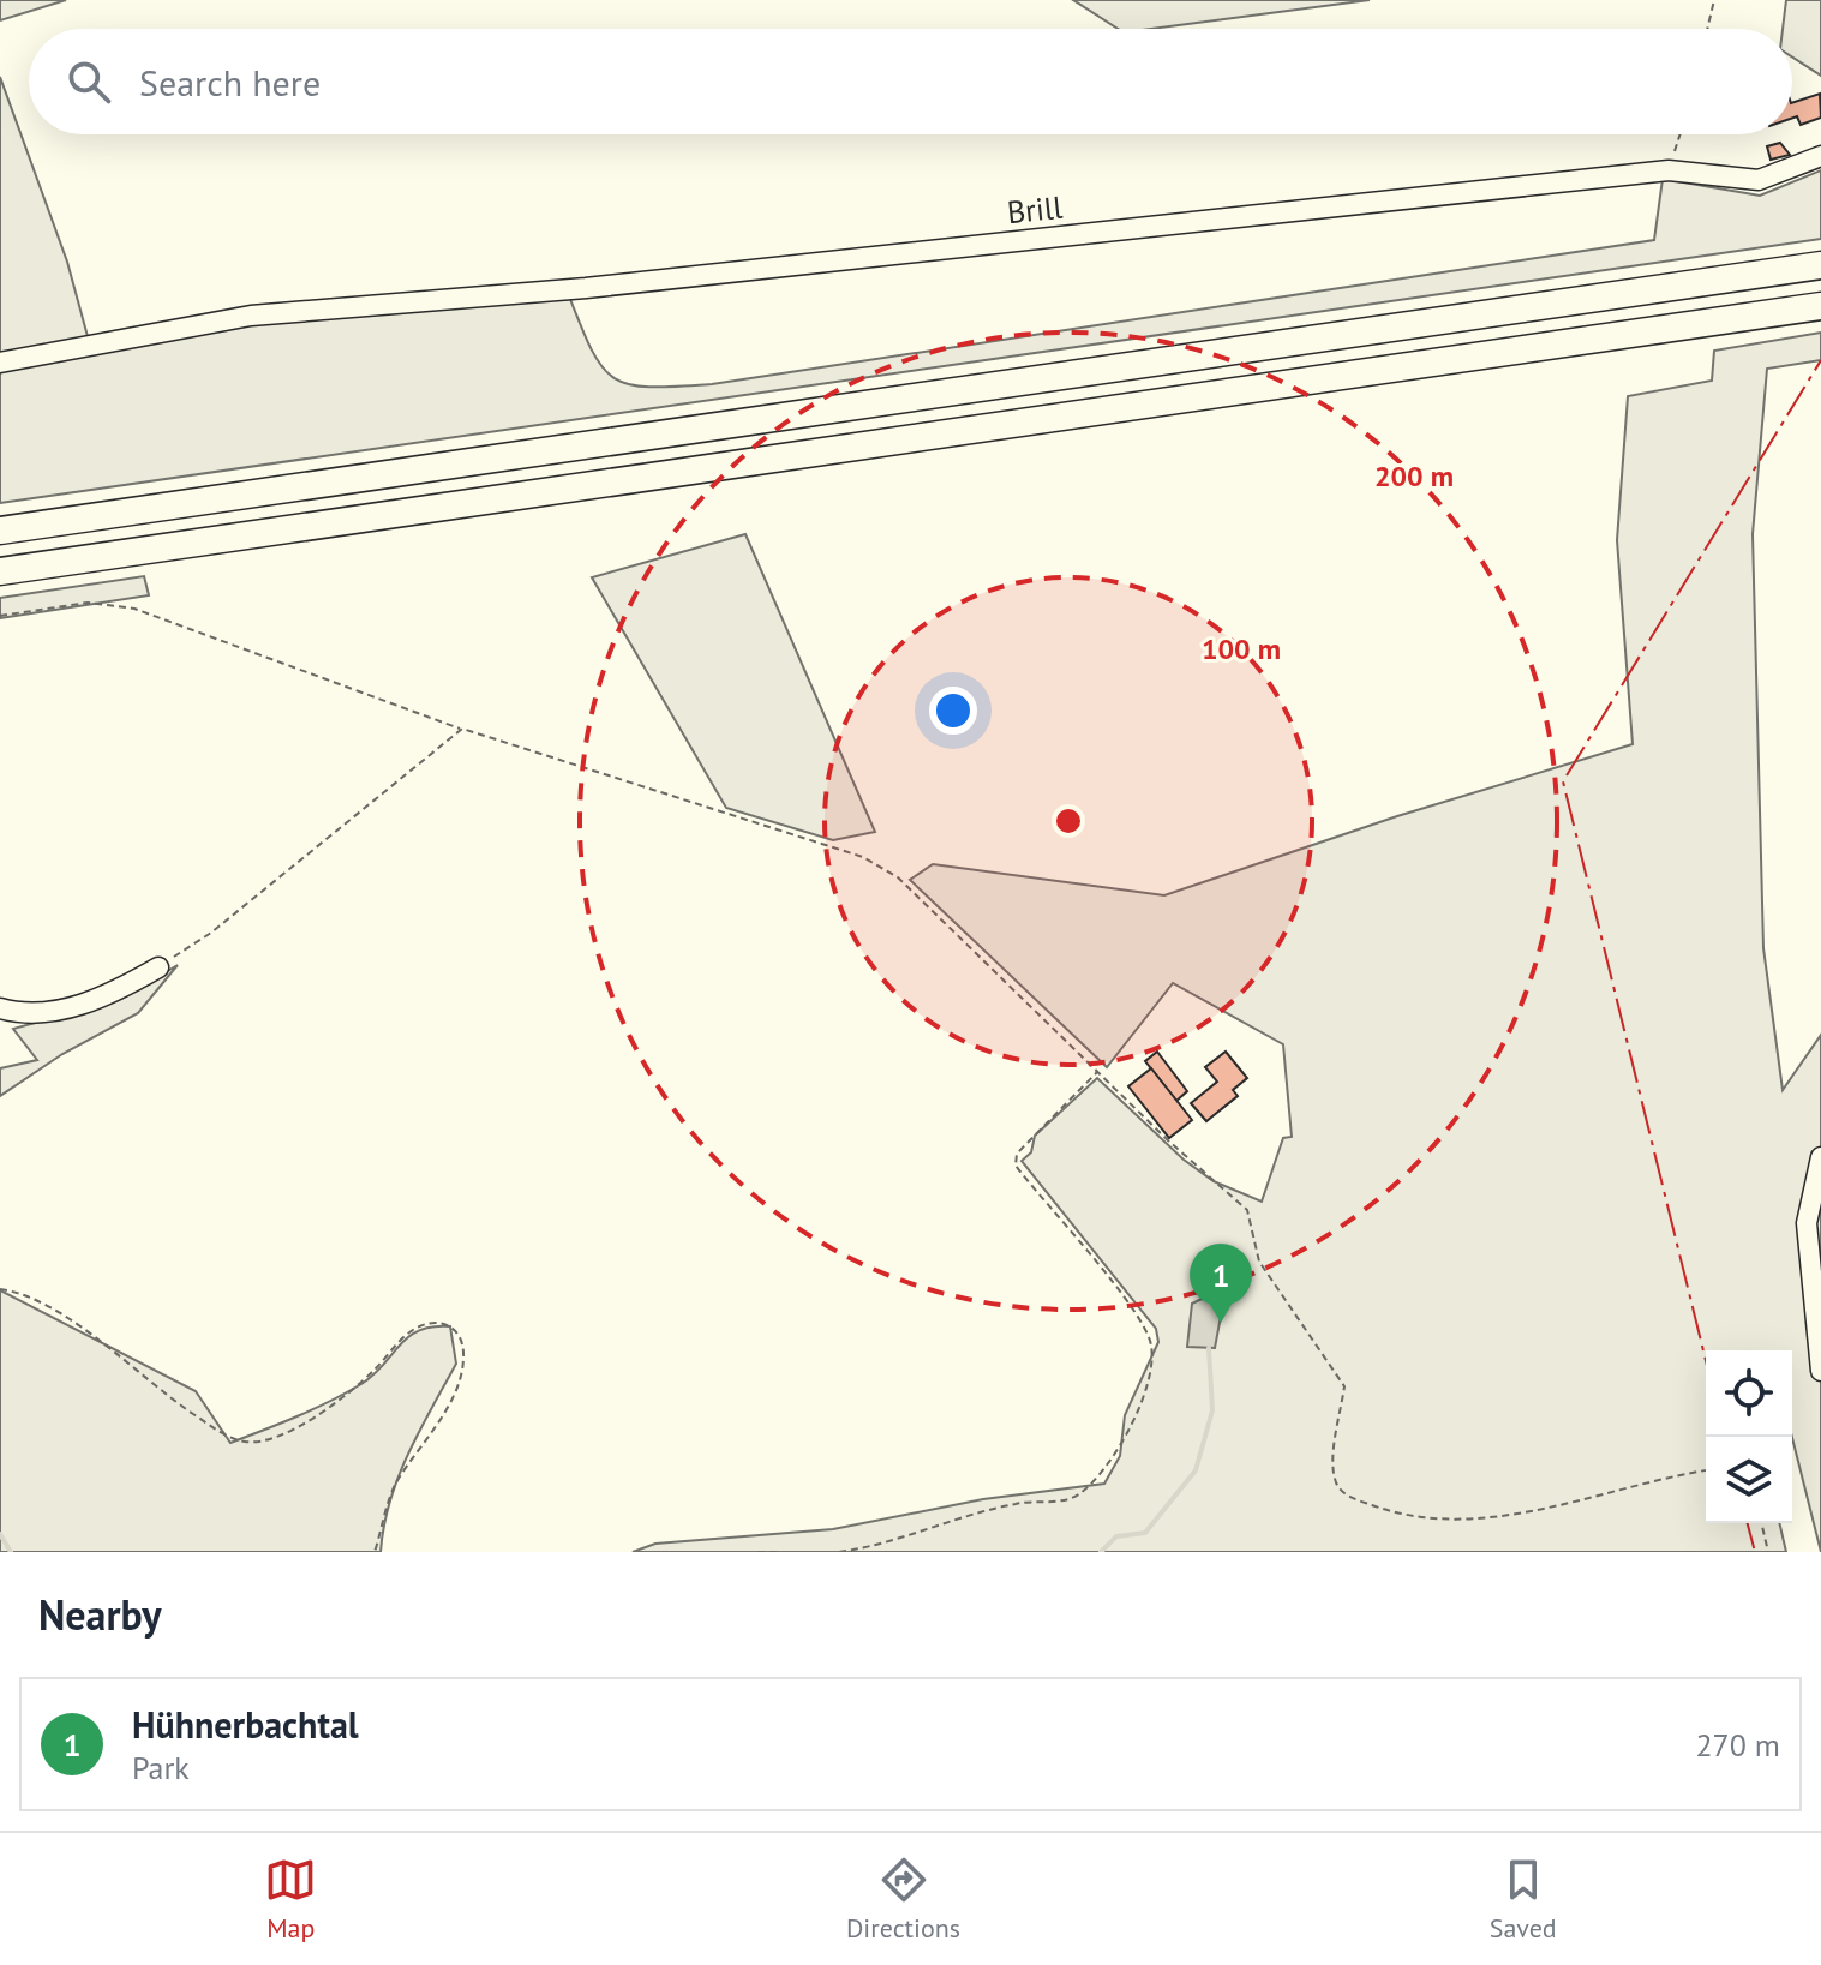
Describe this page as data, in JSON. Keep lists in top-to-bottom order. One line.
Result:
{"streets":{"lane":["Brill"]},"page":{"search":"Search here","pins":"1","heading":"Nearby","list":[{"mark":"1","name":"Hühnerbachtal","note":"Park","value":"270 m"}],"nav":["Map","Directions","Saved"]},"rings":["200 m","100 m"]}
